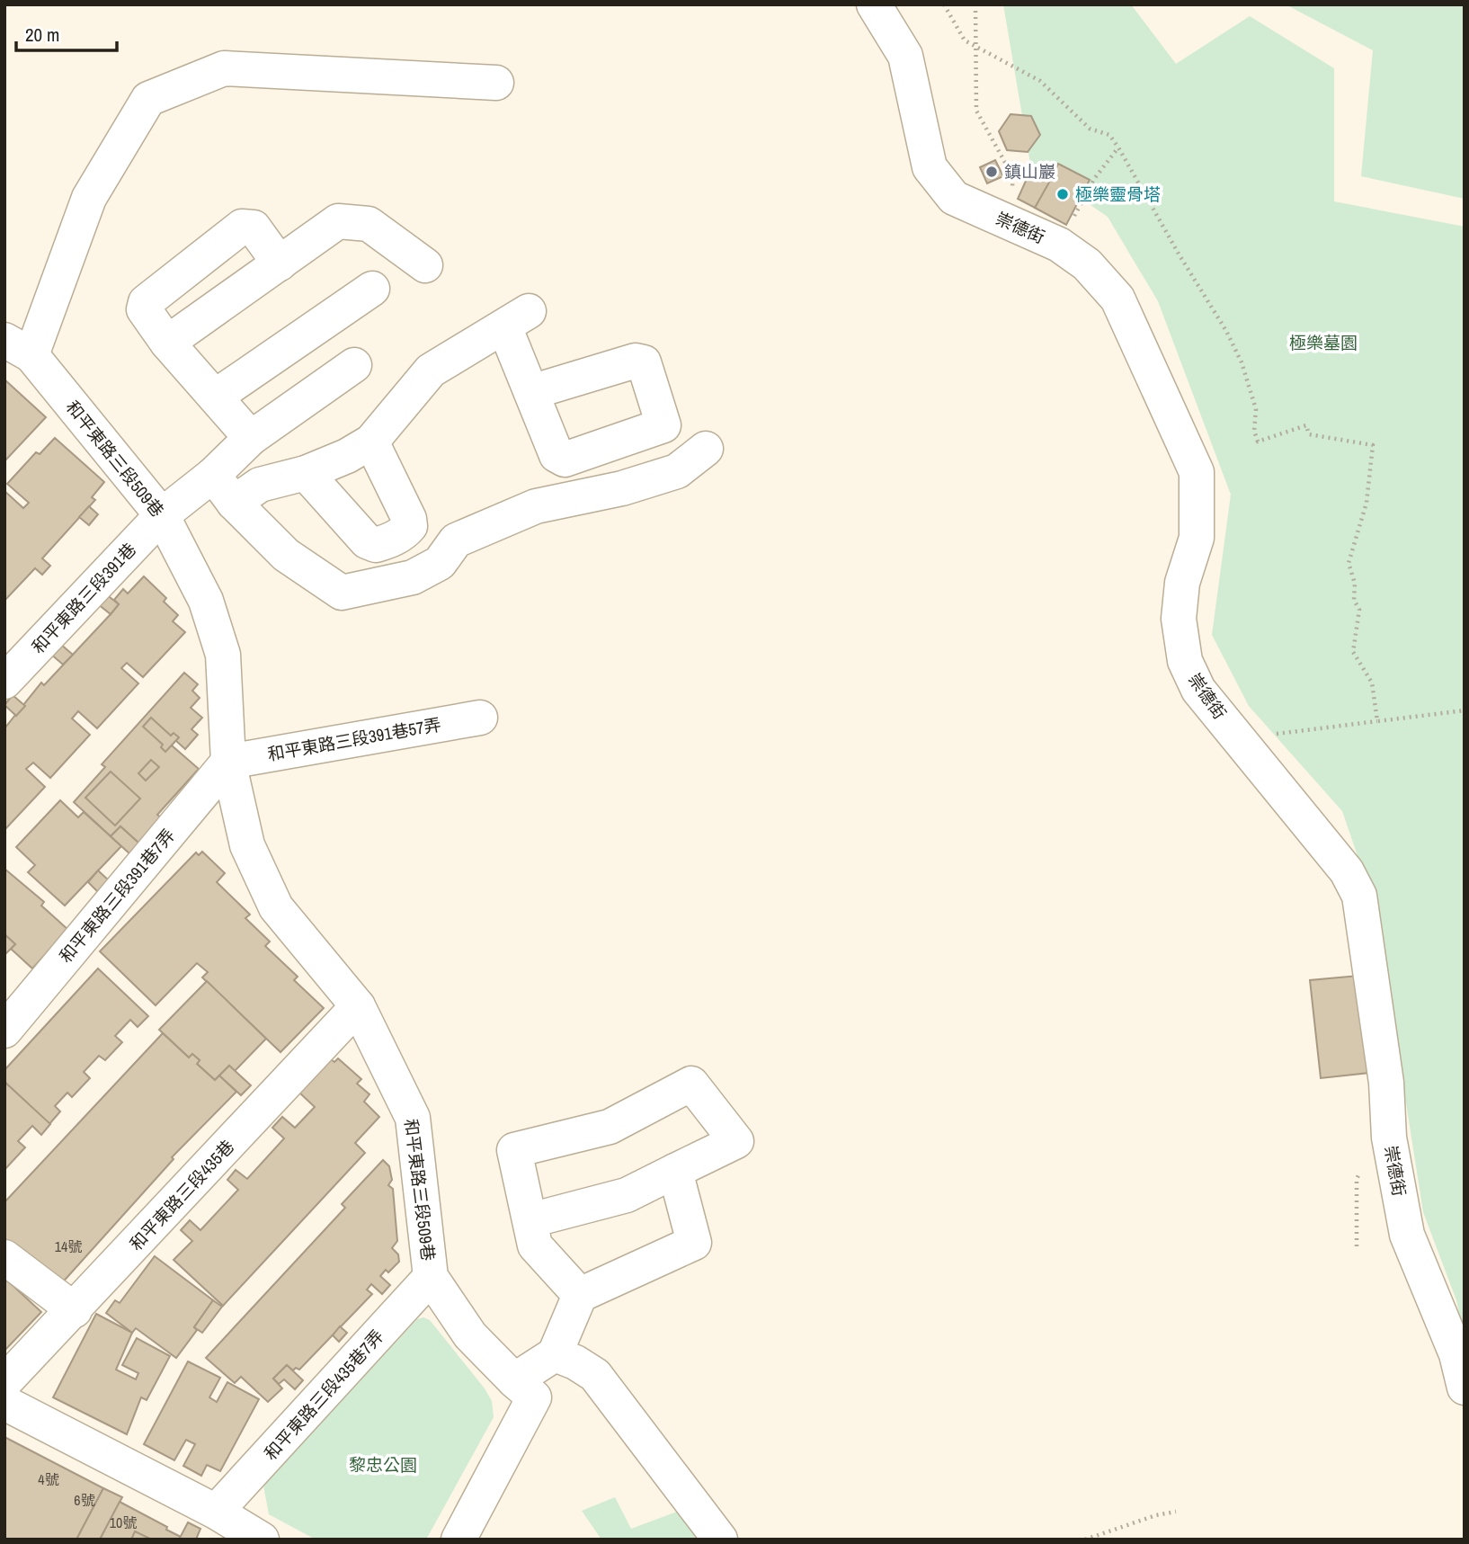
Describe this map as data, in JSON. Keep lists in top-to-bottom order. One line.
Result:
{"streets":{"street":["崇德街","和平東路三段509巷","和平東路三段391巷","和平東路三段391巷57弄","和平東路三段391巷7弄","和平東路三段435巷","和平東路三段435巷7弄"]},"crossings":[["和平東路三段509巷","和平東路三段391巷"],["和平東路三段509巷","和平東路三段391巷57弄"],["和平東路三段509巷","和平東路三段391巷7弄"],["和平東路三段509巷","和平東路三段435巷"],["和平東路三段509巷","和平東路三段435巷7弄"],["和平東路三段391巷57弄","和平東路三段391巷7弄"]],"parks":["極樂墓園","黎忠公園"],"places":["鎮山巖","極樂靈骨塔"],"house_numbers":["14號","4號","6號","10號"],"scale_bar":"20 m"}
